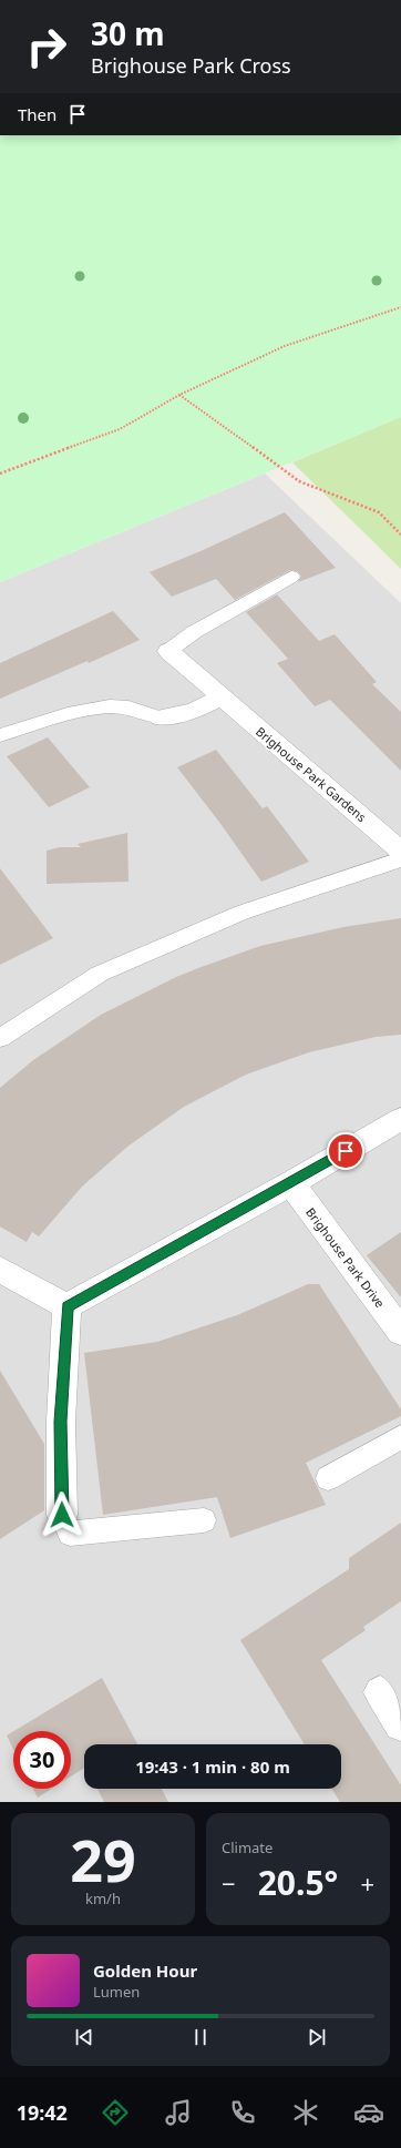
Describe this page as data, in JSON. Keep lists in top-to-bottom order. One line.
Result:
{"streets":{"street":["Brighouse Park Gardens","Brighouse Park Drive"]},"page":{"turn":["30 m","Brighouse Park Cross"],"then":"Then","limit":"30","trip":"19:43 · 1 min · 80 m","tile":[["29","km/h"],"Climate"],"heat":["−","20.5°","+"],"song":["Golden Hour","Lumen"],"tabs":"19:42"}}
